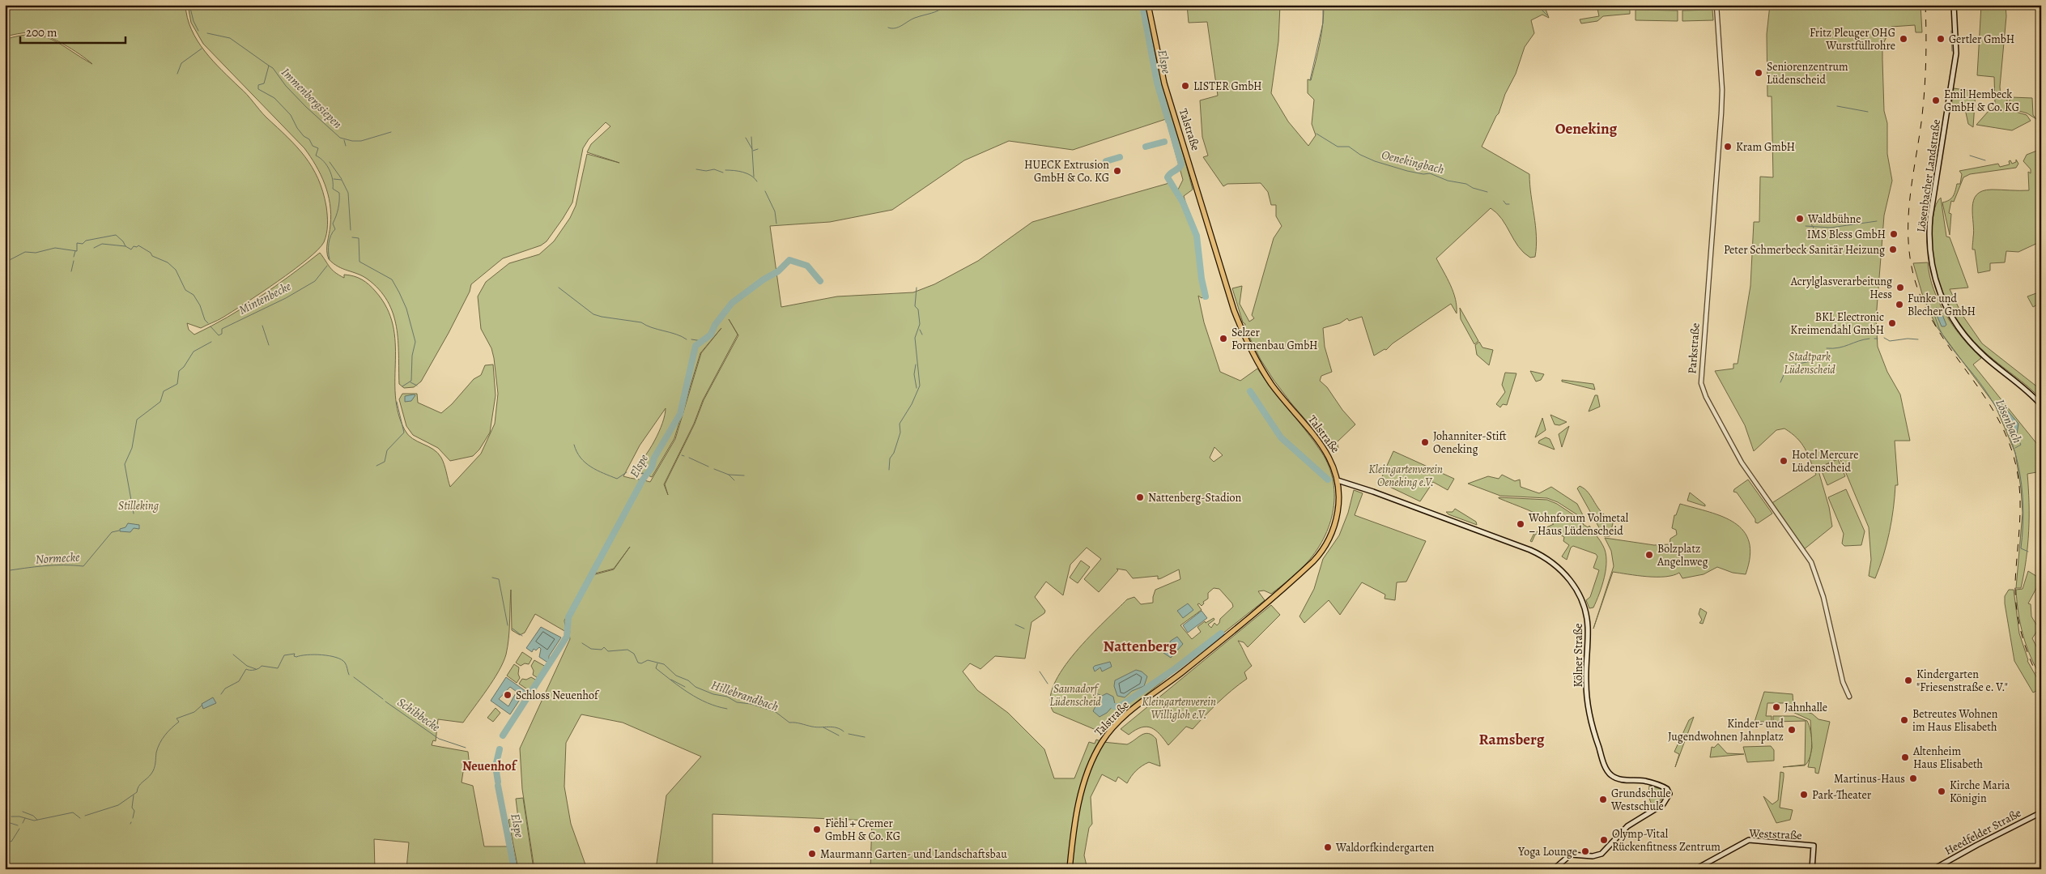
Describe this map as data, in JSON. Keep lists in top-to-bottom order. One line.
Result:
{"streets":{"main road":["Talstraße","Lösenbacher Landstraße","Kölner Straße","Heedfelder Straße","Weststraße"],"street":["Parkstraße"]},"crossings":[["Talstraße","Kölner Straße"]],"districts":["Oeneking","Nattenberg","Ramsberg","Neuenhof"],"water":["Elspe","Immenbergsiepen","Oenekingbach","Mintenbecke","Lösenbach","Normecke","Hillebrandbach","Schibbecke"],"parks":["Stadtpark Lüdenscheid","Kleingartenverein Oeneking e.V.","Stilleking","Saunadorf Lüdenscheid","Kleingartenverein Willigloh e.V."],"places":["Fritz Pleuger OHG Wurstfüllrohre","Gertler GmbH","Seniorenzentrum Lüdenscheid","LISTER GmbH","Emil Hembeck GmbH & Co. KG","Kram GmbH","HUECK Extrusion GmbH & Co. KG","Waldbühne","IMS Bless GmbH","Peter Schmerbeck Sanitär Heizung","Acrylglasverarbeitung Hess","Funke und Blecher GmbH","BKL Electronic Kreimendahl GmbH","Selzer Formenbau GmbH","Johanniter-Stift Oeneking","Hotel Mercure Lüdenscheid","Nattenberg-Stadion","Wohnforum Volmetal – Haus Lüdenscheid","Bolzplatz Angelnweg","Kindergarten \"Friesenstraße e. V.\"","Schloss Neuenhof","Jahnhalle","Betreutes Wohnen im Haus Elisabeth","Kinder- und Jugendwohnen Jahnplatz","Altenheim Haus Elisabeth","Martinus-Haus","Kirche Maria Königin","Park-Theater","Grundschule Westschule","Fiehl + Cremer GmbH & Co. KG","Olymp-Vital Rückenfitness Zentrum","Waldorfkindergarten","Yoga Lounge","Maurmann Garten- und Landschaftsbau"],"scale_bar":"200 m"}
